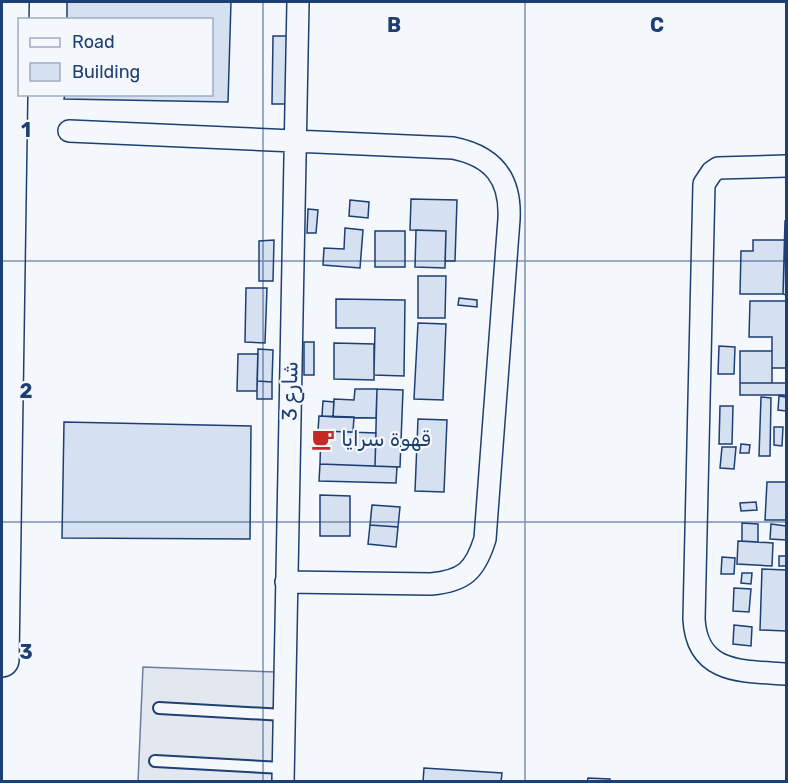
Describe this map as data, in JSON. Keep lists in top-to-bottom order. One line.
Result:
{"streets":{"street":["شارع 3"]},"places":{"cafe":["قهوة سرايا"]},"legend":["Road","Building"],"grid":{"columns":["B","C"],"rows":["1","2","3"]}}
